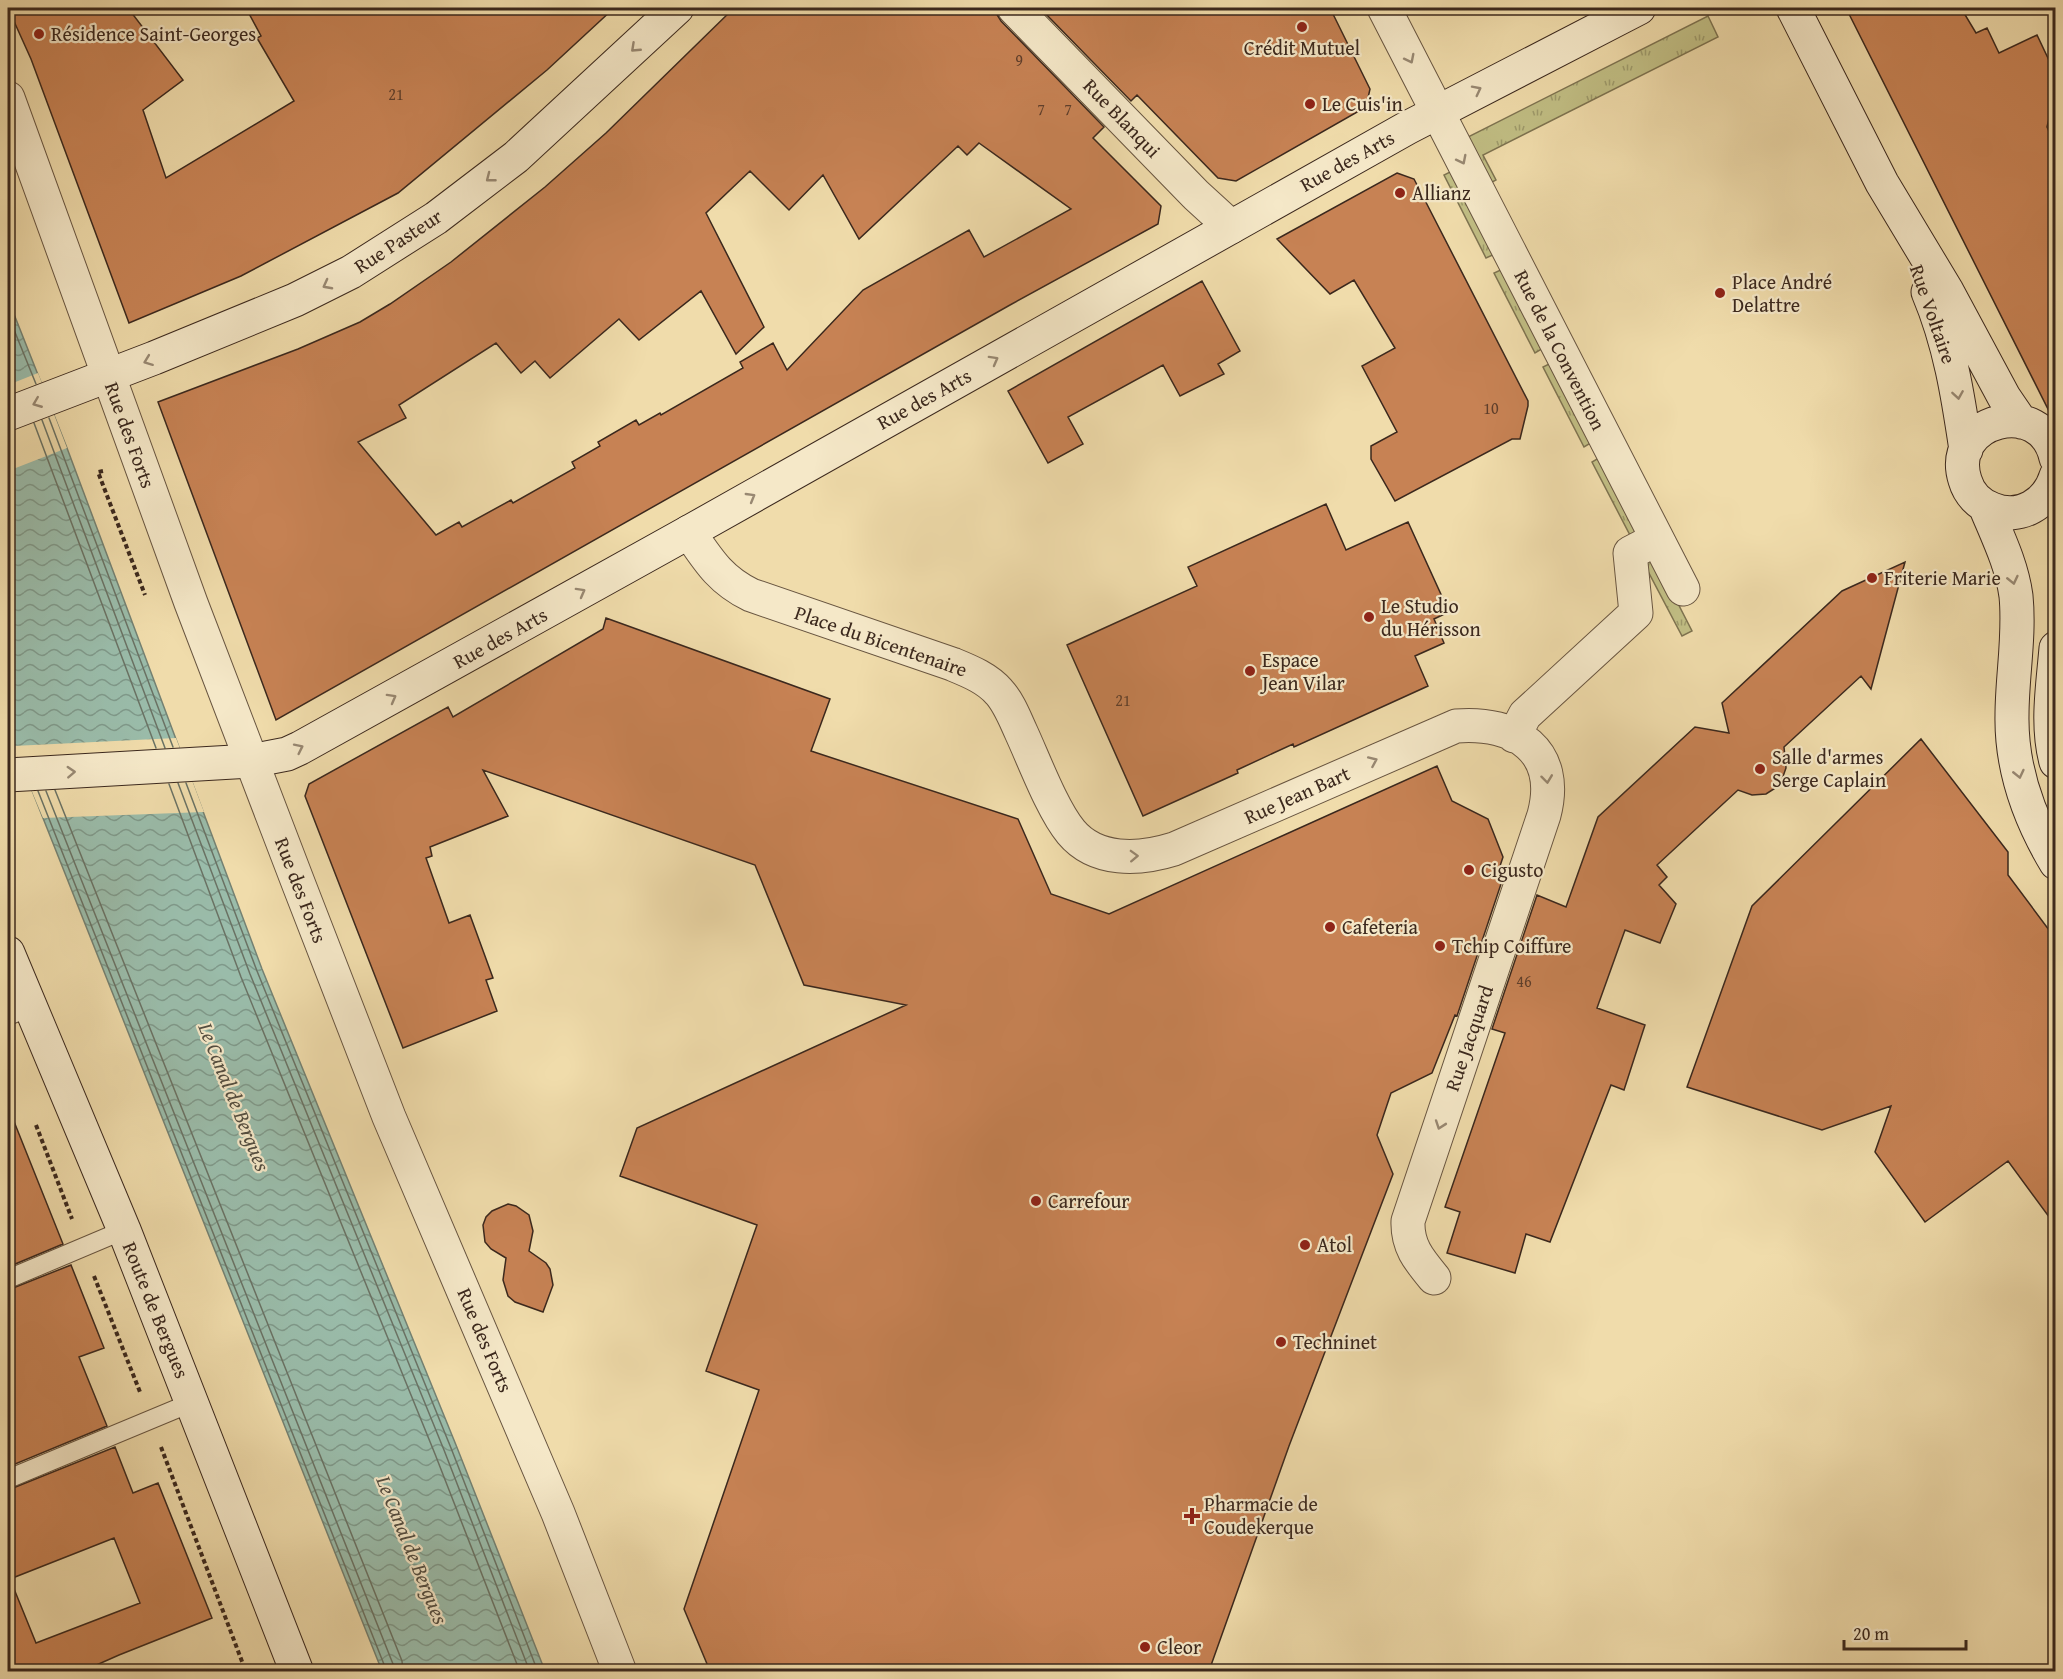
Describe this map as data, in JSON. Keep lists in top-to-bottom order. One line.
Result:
{"streets":{"street":["Rue Blanqui","Rue des Arts","Rue Pasteur","Rue Voltaire","Rue de la Convention","Rue des Forts","Place du Bicentenaire","Rue Jean Bart","Rue Jacquard","Route de Bergues"]},"crossings":[["Rue Blanqui","Rue des Arts"],["Rue des Arts","Rue de la Convention"],["Rue des Arts","Rue des Forts"],["Rue des Arts","Place du Bicentenaire"],["Rue Pasteur","Rue des Forts"],["Place du Bicentenaire","Rue Jean Bart"],["Rue Jean Bart","Rue Jacquard"]],"one_way":["Rue des Arts","Rue Pasteur","Rue de la Convention","Rue Jean Bart","Rue Jacquard"],"water":["Le Canal de Bergues"],"places":{"other":["Crédit Mutuel","Résidence Saint-Georges","Le Cuis'in","Allianz","Place André Delattre","Friterie Marie","Le Studio du Hérisson","Espace Jean Vilar","Salle d'armes Serge Caplain","Cigusto","Cafeteria","Tchip Coiffure","Carrefour","Atol","Techninet","Cleor"],"health":["Pharmacie de Coudekerque"]},"house_numbers":["9","21","7","7","10","21","46"],"scale_bar":"20 m"}
